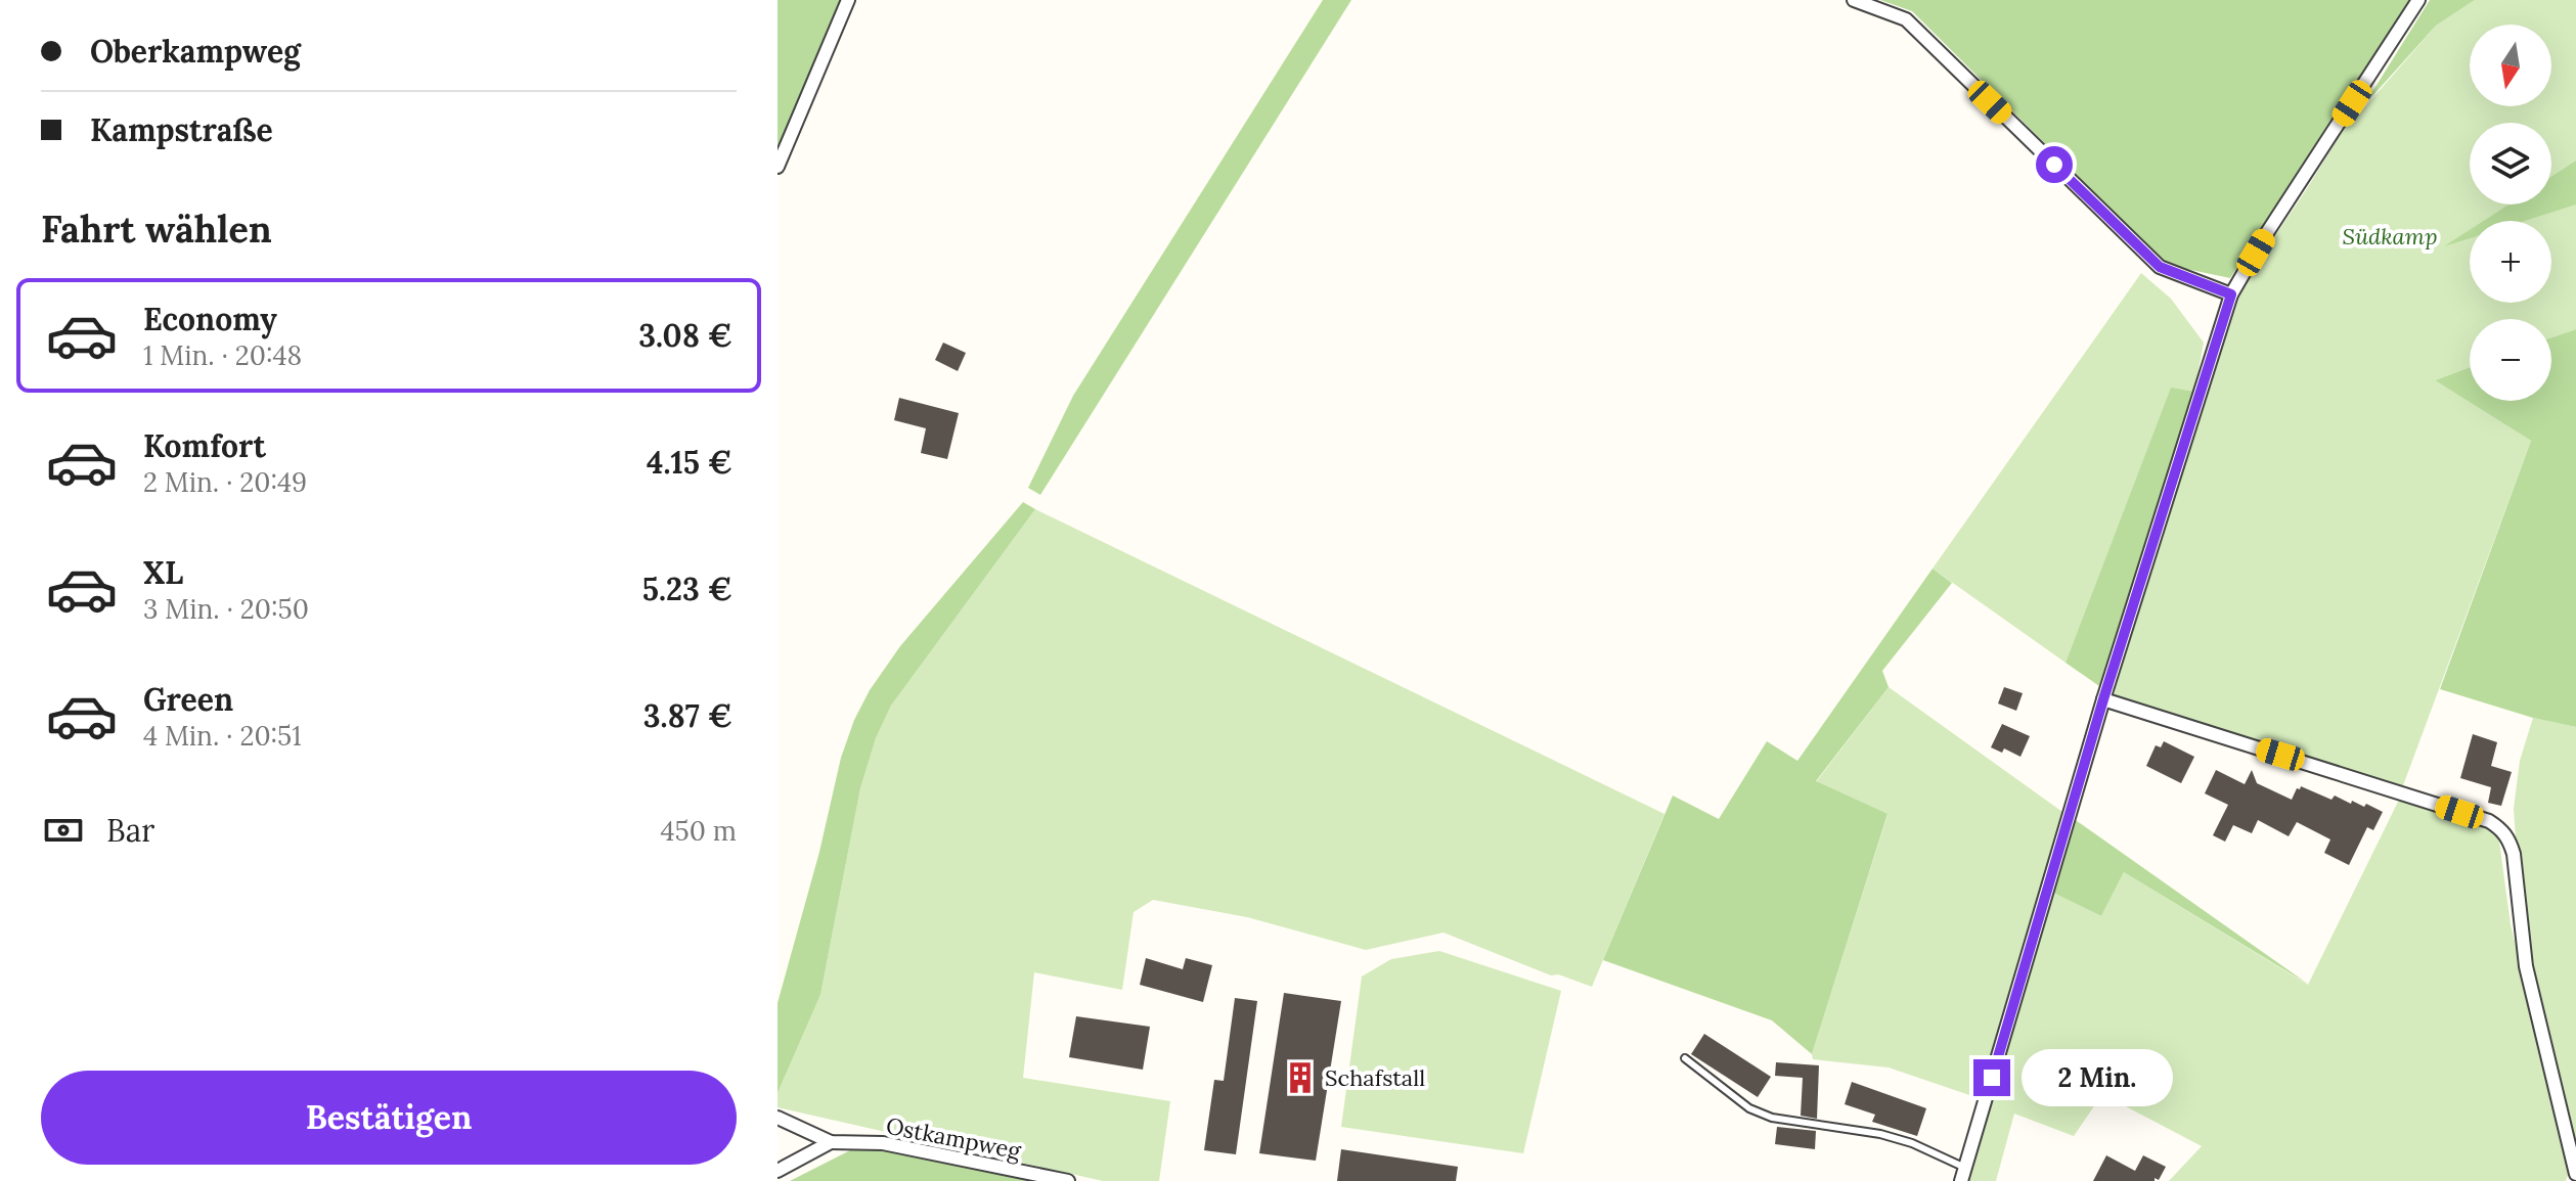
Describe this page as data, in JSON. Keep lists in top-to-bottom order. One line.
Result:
{"streets":{"street":["Ostkampweg"]},"parks":["Südkamp"],"places":{"building":["Schafstall"]},"north":"bottom","page":{"banner":["Oberkampweg","Kampstraße"],"map_buttons":["+","−"],"heading":"Fahrt wählen","list":[{"name":"Economy","note":"1 Min. · 20:48","value":"3.08 €"},{"name":"Komfort","note":"2 Min. · 20:49","value":"4.15 €"},{"name":"XL","note":"3 Min. · 20:50","value":"5.23 €"},{"name":"Green","note":"4 Min. · 20:51","value":"3.87 €"}],"pay":["Bar","450 m"],"bubble":"2 Min.","buttons":"Bestätigen"}}
